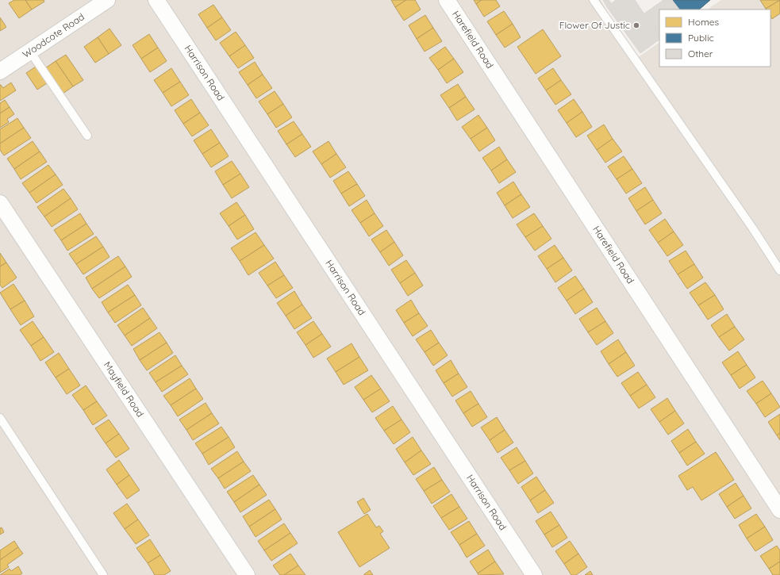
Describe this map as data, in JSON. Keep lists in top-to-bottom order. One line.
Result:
{"streets":{"street":["Woodcote Road","Harefield Road","Harrison Road","Mayfield Road"]},"places":["Flower Of Justic"],"legend":["Homes","Public","Other"]}
